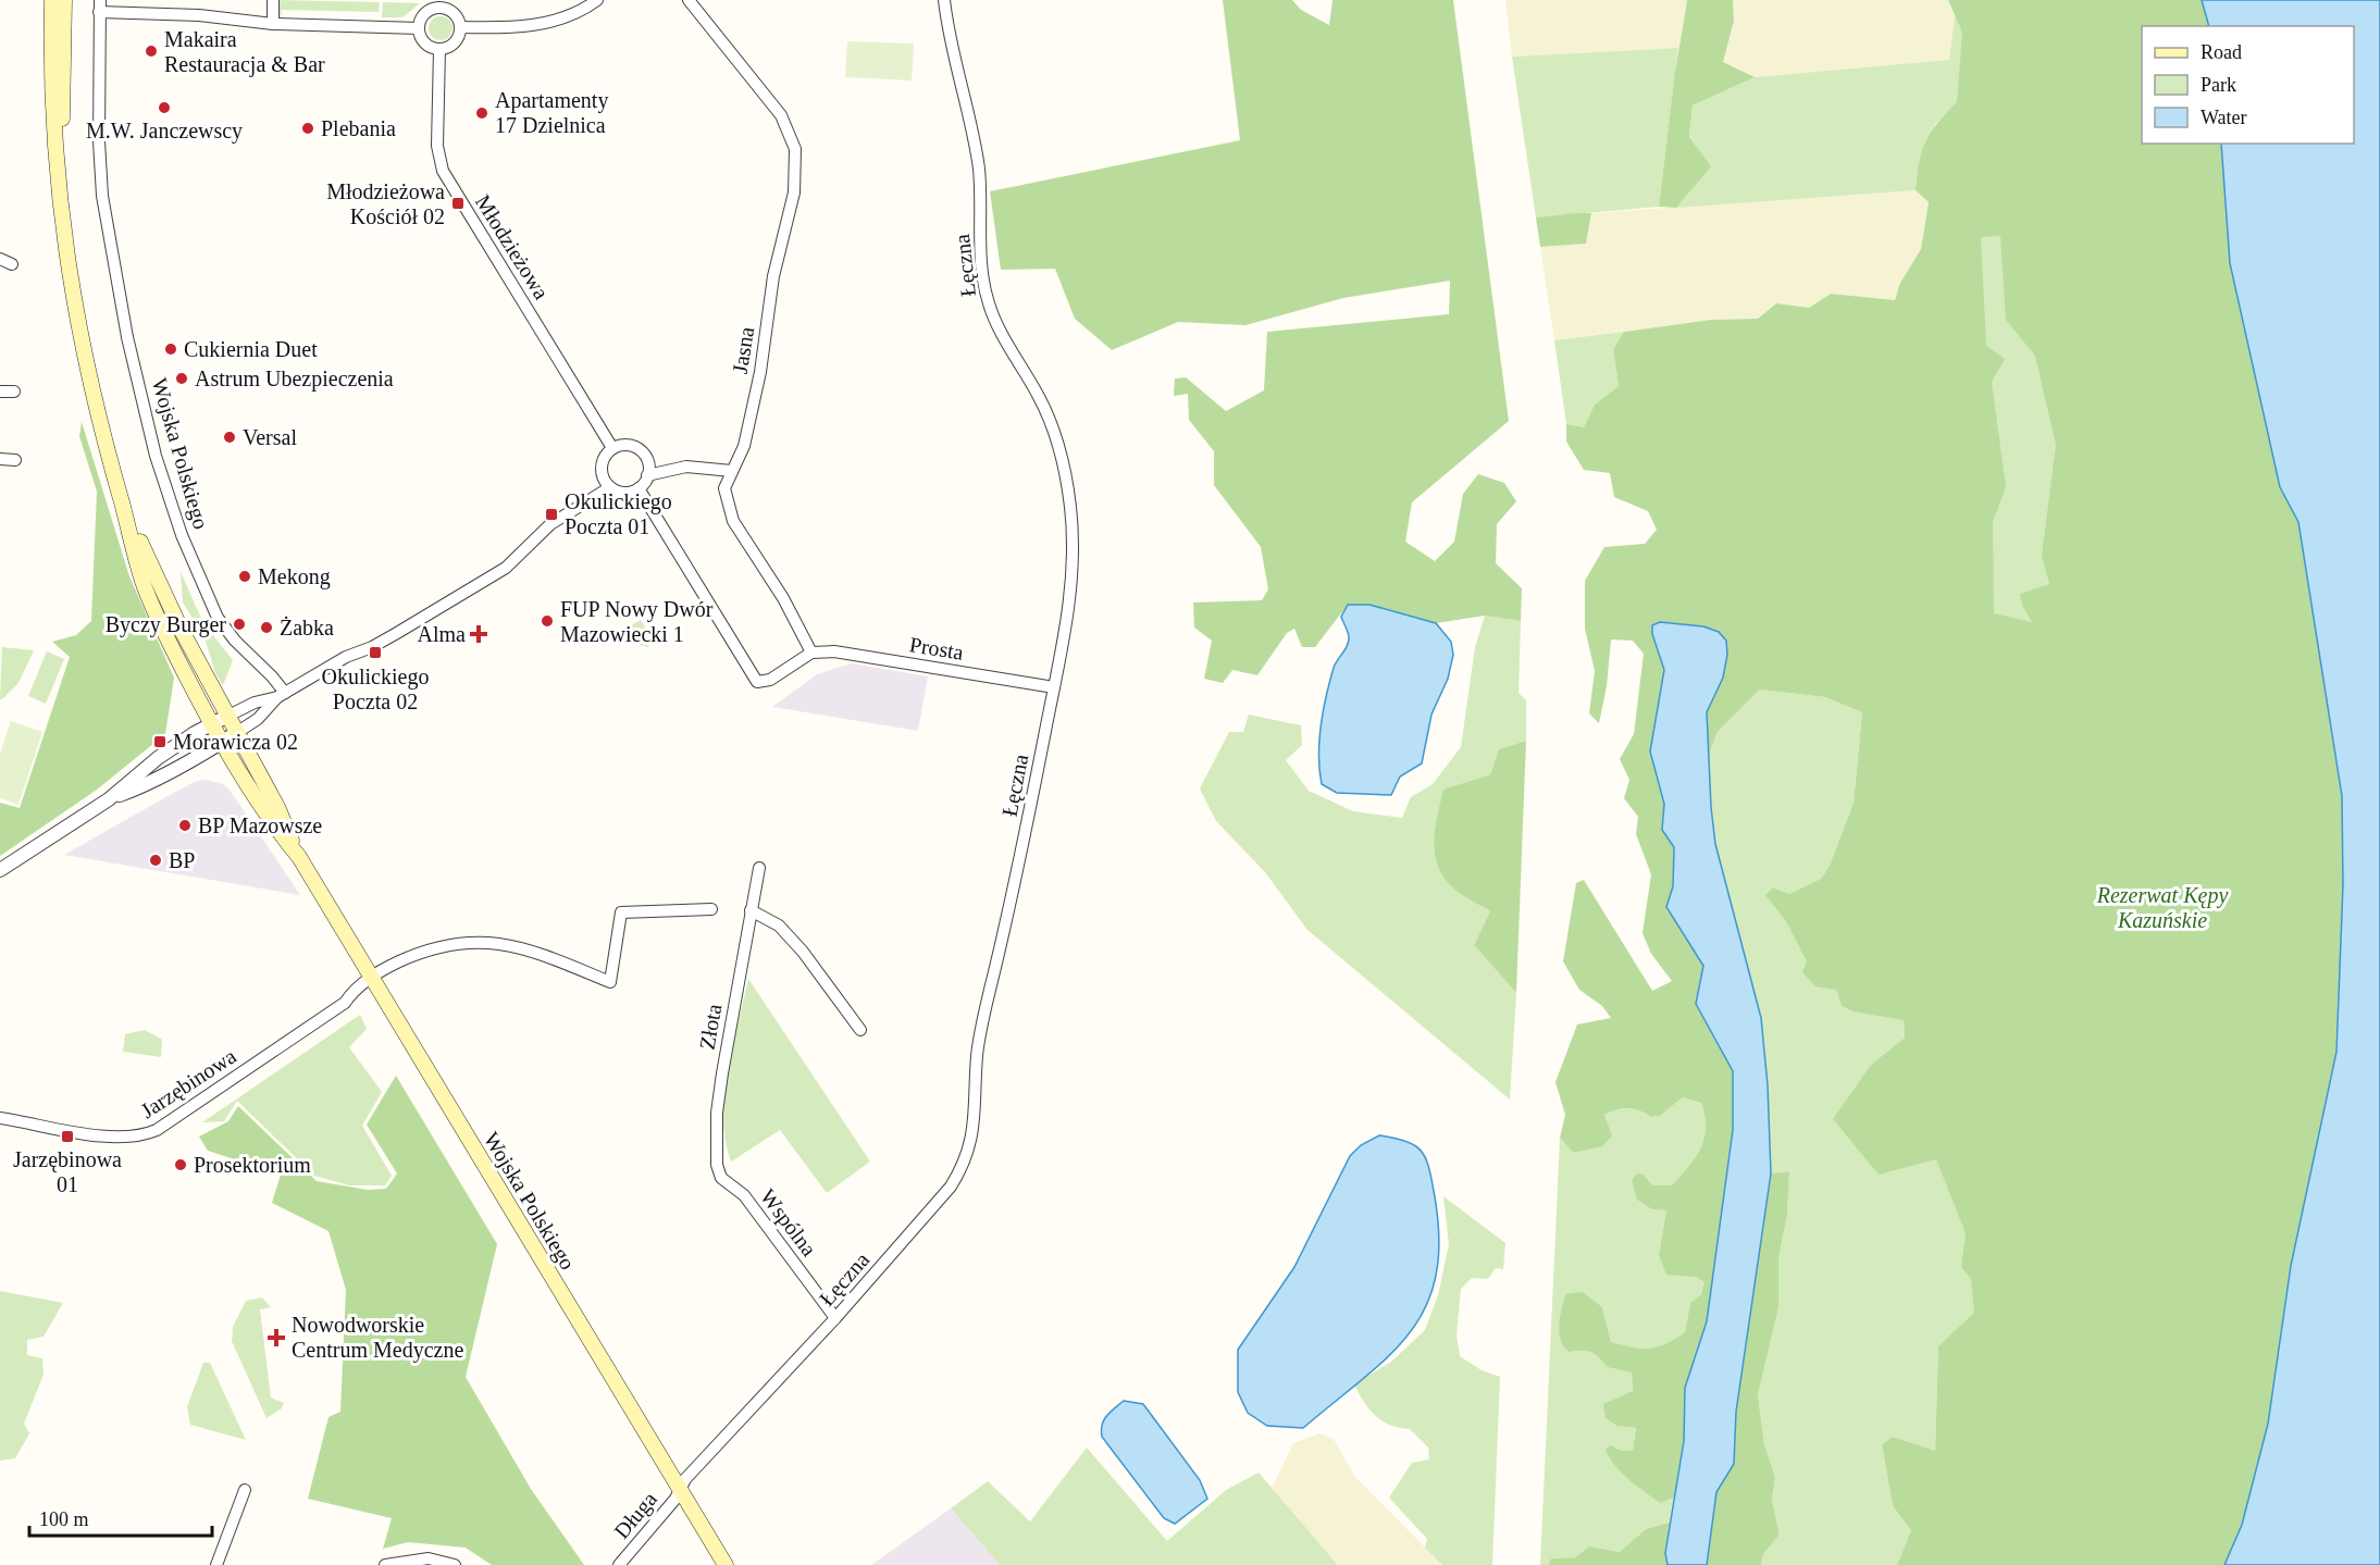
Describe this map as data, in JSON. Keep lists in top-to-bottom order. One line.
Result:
{"streets":{"main road":["Wojska Polskiego"],"street":["Młodzieżowa","Łęczna","Jasna","Prosta","Złota","Jarzębinowa","Wspólna","Długa"]},"crossings":[["Łęczna","Wojska Polskiego"],["Łęczna","Prosta"],["Łęczna","Wspólna"],["Łęczna","Długa"],["Jasna","Prosta"],["Wojska Polskiego","Jarzębinowa"],["Wojska Polskiego","Długa"],["Złota","Wspólna"]],"parks":["Rezerwat Kępy Kazuńskie"],"places":{"other":["Makaira Restauracja & Bar","M.W. Janczewscy","Apartamenty 17 Dzielnica","Plebania","Cukiernia Duet","Astrum Ubezpieczenia","Versal","Mekong","FUP Nowy Dwór Mazowiecki 1","Byczy Burger","Żabka","BP Mazowsze","BP","Prosektorium"],"transit":["Młodzieżowa Kościół 02","Okulickiego Poczta 01","Okulickiego Poczta 02","Morawicza 02","Jarzębinowa 01"],"health":["Alma","Nowodworskie Centrum Medyczne"]},"legend":["Road","Park","Water"],"scale_bar":"100 m"}
